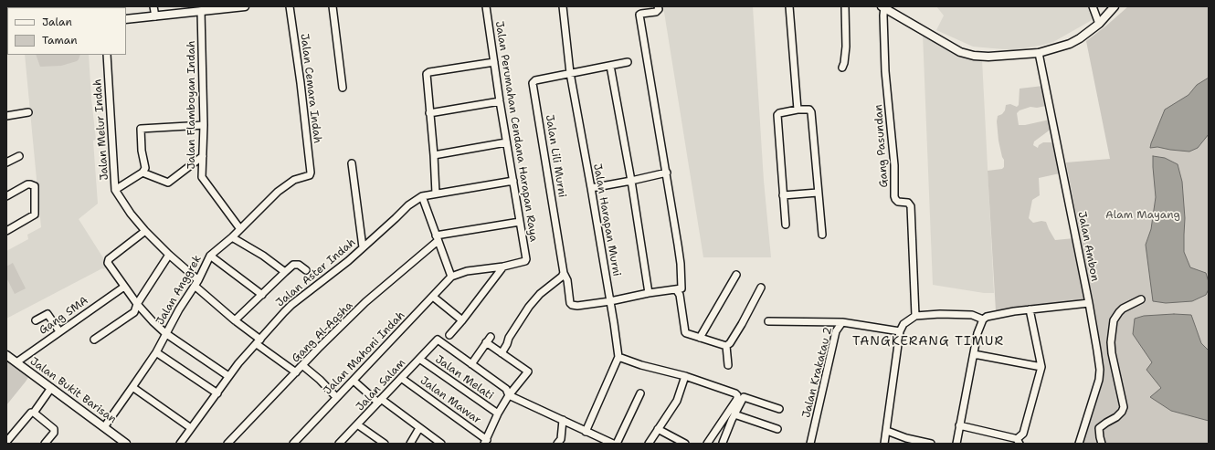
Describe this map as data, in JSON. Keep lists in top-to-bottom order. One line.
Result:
{"streets":{"main road":["Jalan Bukit Barisan"],"street":["Jalan Cemara Indah","Jalan Flamboyan Indah","Jalan Melur Indah","Jalan Perumahan Cendana Harapan Raya","Gang Pasundan","Jalan Lili Murni","Jalan Harapan Murni","Jalan Ambon","Jalan Aster Indah","Jalan Anggrek","Gang SMA","Gang Al-Aqsha","Jalan Mahoni Indah","Jalan Krakatau 2","Jalan Melati","Jalan Salam","Jalan Mawar"]},"crossings":[["Jalan Cemara Indah","Jalan Anggrek"],["Jalan Flamboyan Indah","Jalan Anggrek"],["Jalan Melur Indah","Jalan Aster Indah"],["Jalan Melur Indah","Jalan Anggrek"],["Jalan Melur Indah","Gang Al-Aqsha"],["Jalan Perumahan Cendana Harapan Raya","Jalan Aster Indah"],["Jalan Lili Murni","Jalan Harapan Murni"],["Jalan Anggrek","Jalan Bukit Barisan"],["Gang SMA","Jalan Bukit Barisan"],["Jalan Melati","Jalan Salam"],["Jalan Salam","Jalan Mawar"]],"districts":["TANGKERANG TIMUR"],"parks":["Alam Mayang"],"legend":["Jalan","Taman"]}
